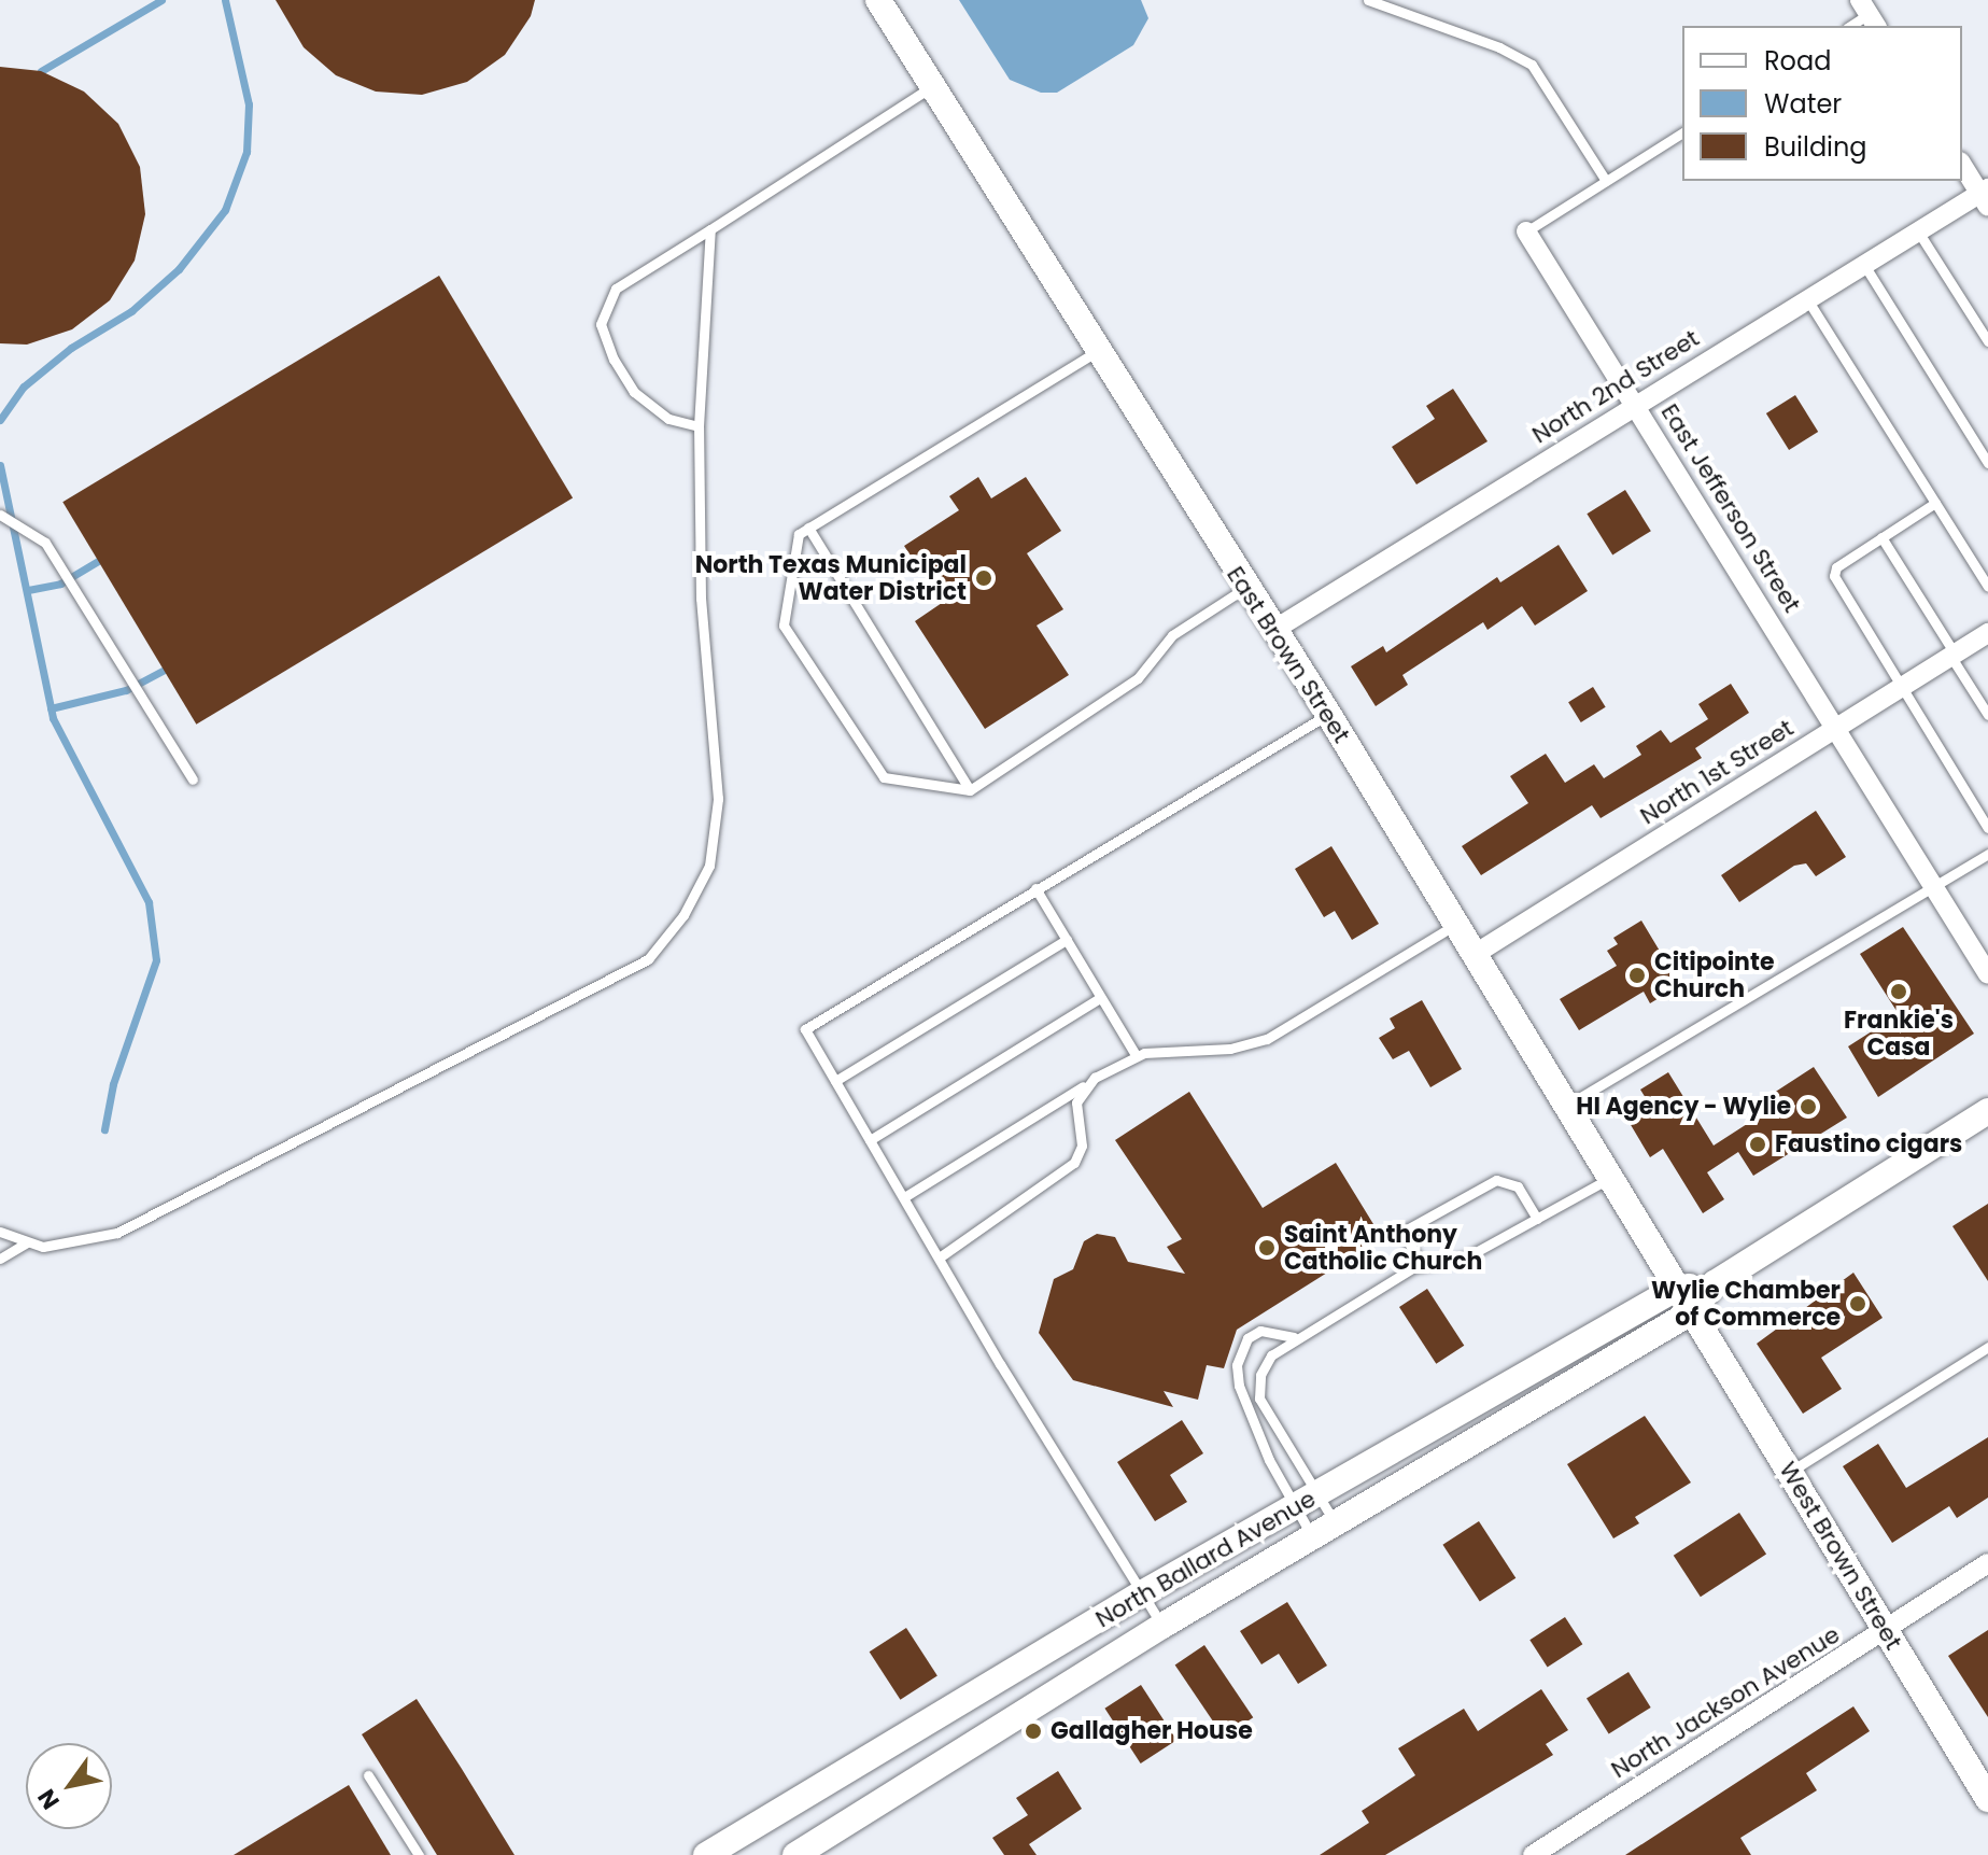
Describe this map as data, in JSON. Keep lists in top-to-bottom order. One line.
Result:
{"streets":{"main road":["East Brown Street","West Brown Street","North Ballard Avenue"],"street":["North 2nd Street","East Jefferson Street","North 1st Street","North Jackson Avenue"]},"crossings":[["North 2nd Street","East Jefferson Street"],["North 2nd Street","East Brown Street"],["East Jefferson Street","North 1st Street"],["East Brown Street","North 1st Street"],["East Brown Street","West Brown Street"],["East Brown Street","North Ballard Avenue"],["West Brown Street","North Ballard Avenue"],["West Brown Street","North Jackson Avenue"]],"places":["North Texas Municipal Water District","Citipointe Church","Frankie's Casa","HI Agency - Wylie","Faustino cigars","Saint Anthony Catholic Church","Wylie Chamber of Commerce","Gallagher House"],"legend":["Road","Water","Building"],"north":"bottom left"}
